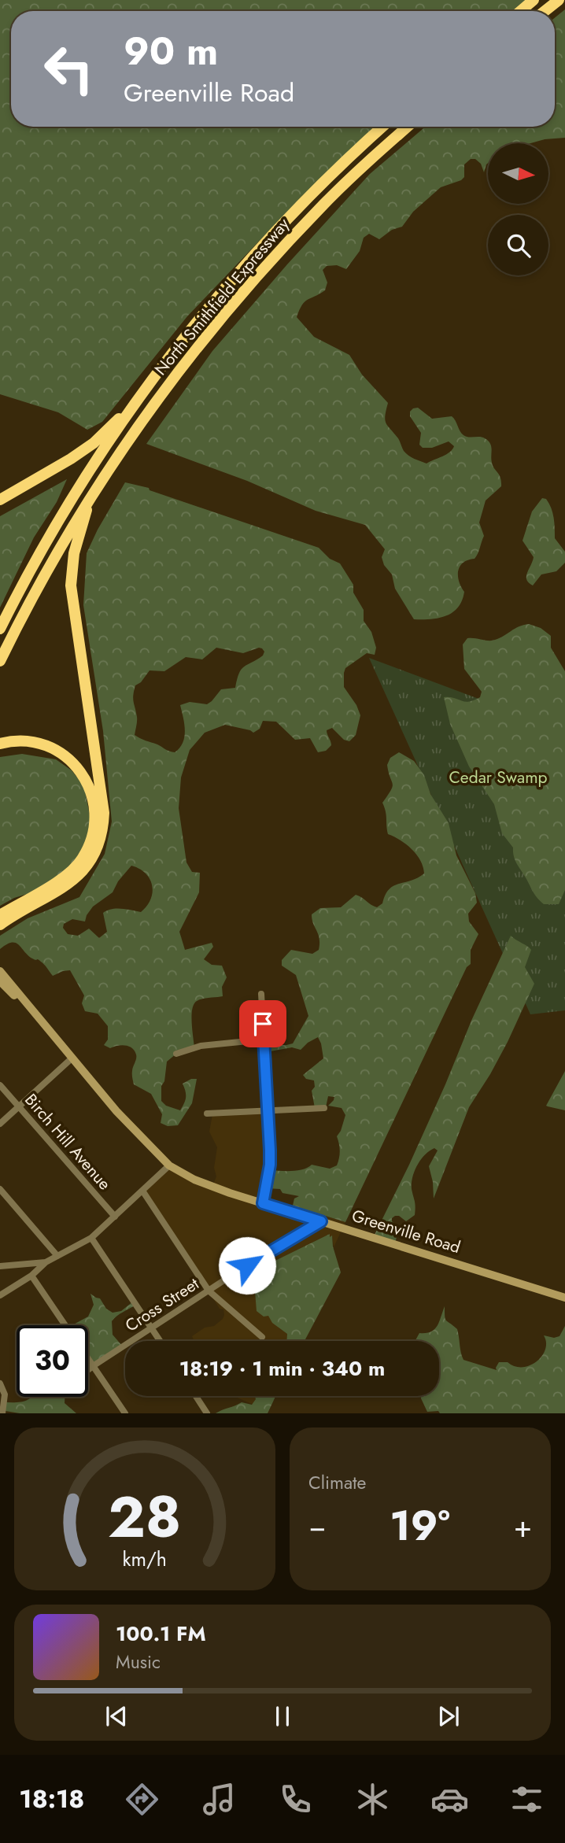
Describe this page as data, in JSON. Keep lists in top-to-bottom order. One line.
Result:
{"streets":{"highway":["North Smithfield Expressway"],"main road":["Greenville Road"],"street":["Birch Hill Avenue","Cross Street"]},"crossings":[["Greenville Road","Cross Street"]],"parks":["Cedar Swamp"],"north":"right","page":{"turn":["90 m","Greenville Road"],"limit":"30","trip":"18:19 · 1 min · 340 m","tile":"Climate","heat":["−","19°","+"],"song":["100.1 FM","Music"],"tabs":"18:18","gauge":["28","km/h"]}}
